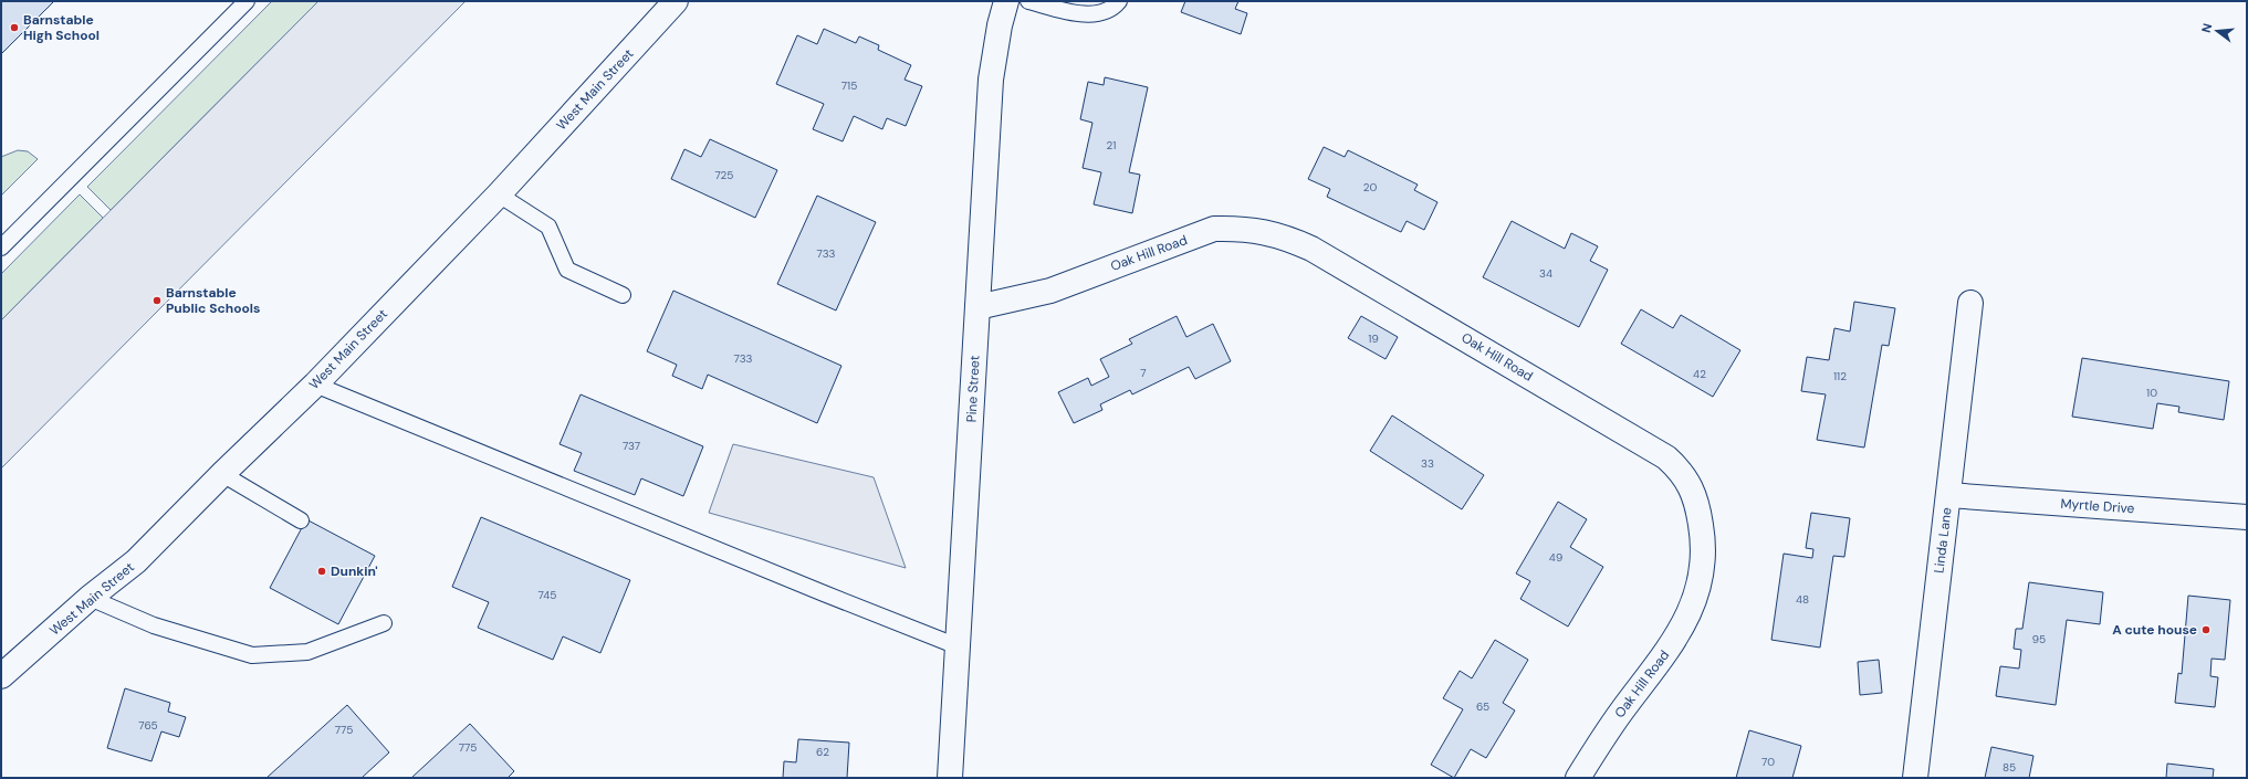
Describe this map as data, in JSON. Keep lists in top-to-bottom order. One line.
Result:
{"streets":{"street":["West Main Street","Oak Hill Road","Pine Street","Myrtle Drive","Linda Lane"]},"crossings":[["Oak Hill Road","Pine Street"],["Myrtle Drive","Linda Lane"]],"places":["Barnstable High School","Barnstable Public Schools","Dunkin'","A cute house"],"house_numbers":["715","21","725","20","733","34","19","733","7","42","112","10","737","33","49","745","48","95","65","765","775","775","62","70","85"],"north":"left"}
